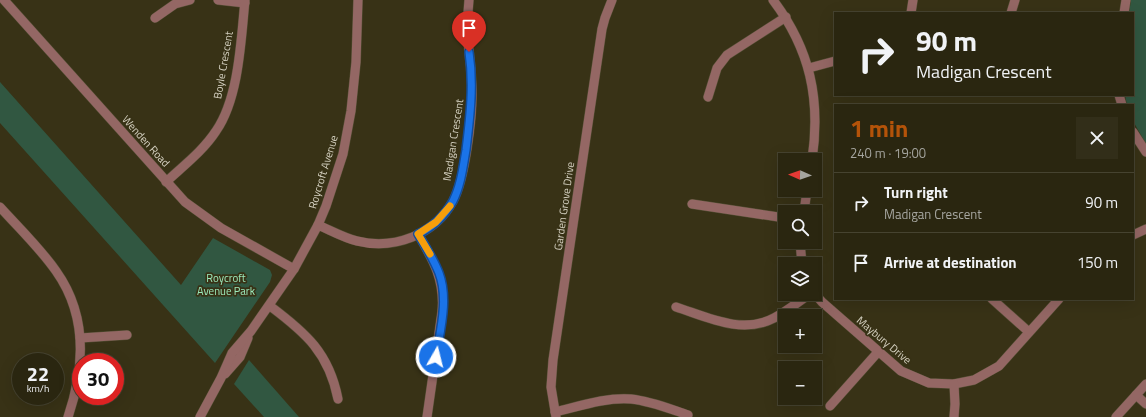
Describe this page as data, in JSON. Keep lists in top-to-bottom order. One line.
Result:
{"streets":{"street":["Boyle Crescent","Madigan Crescent","Wenden Road","Roycroft Avenue","Garden Grove Drive","Maybury Drive"]},"crossings":[["Boyle Crescent","Wenden Road"],["Madigan Crescent","Roycroft Avenue"],["Wenden Road","Roycroft Avenue"]],"parks":["Roycroft Avenue Park"],"north":"left","page":{"turn":["90 m","Madigan Crescent"],"heading":["1 min","240 m · 19:00"],"map_buttons":["+","−"],"list":[{"name":"Turn right","note":"Madigan Crescent","value":"90 m"},{"name":"Arrive at destination","value":"150 m"}],"speed":"22 km/h","limit":"30"}}
